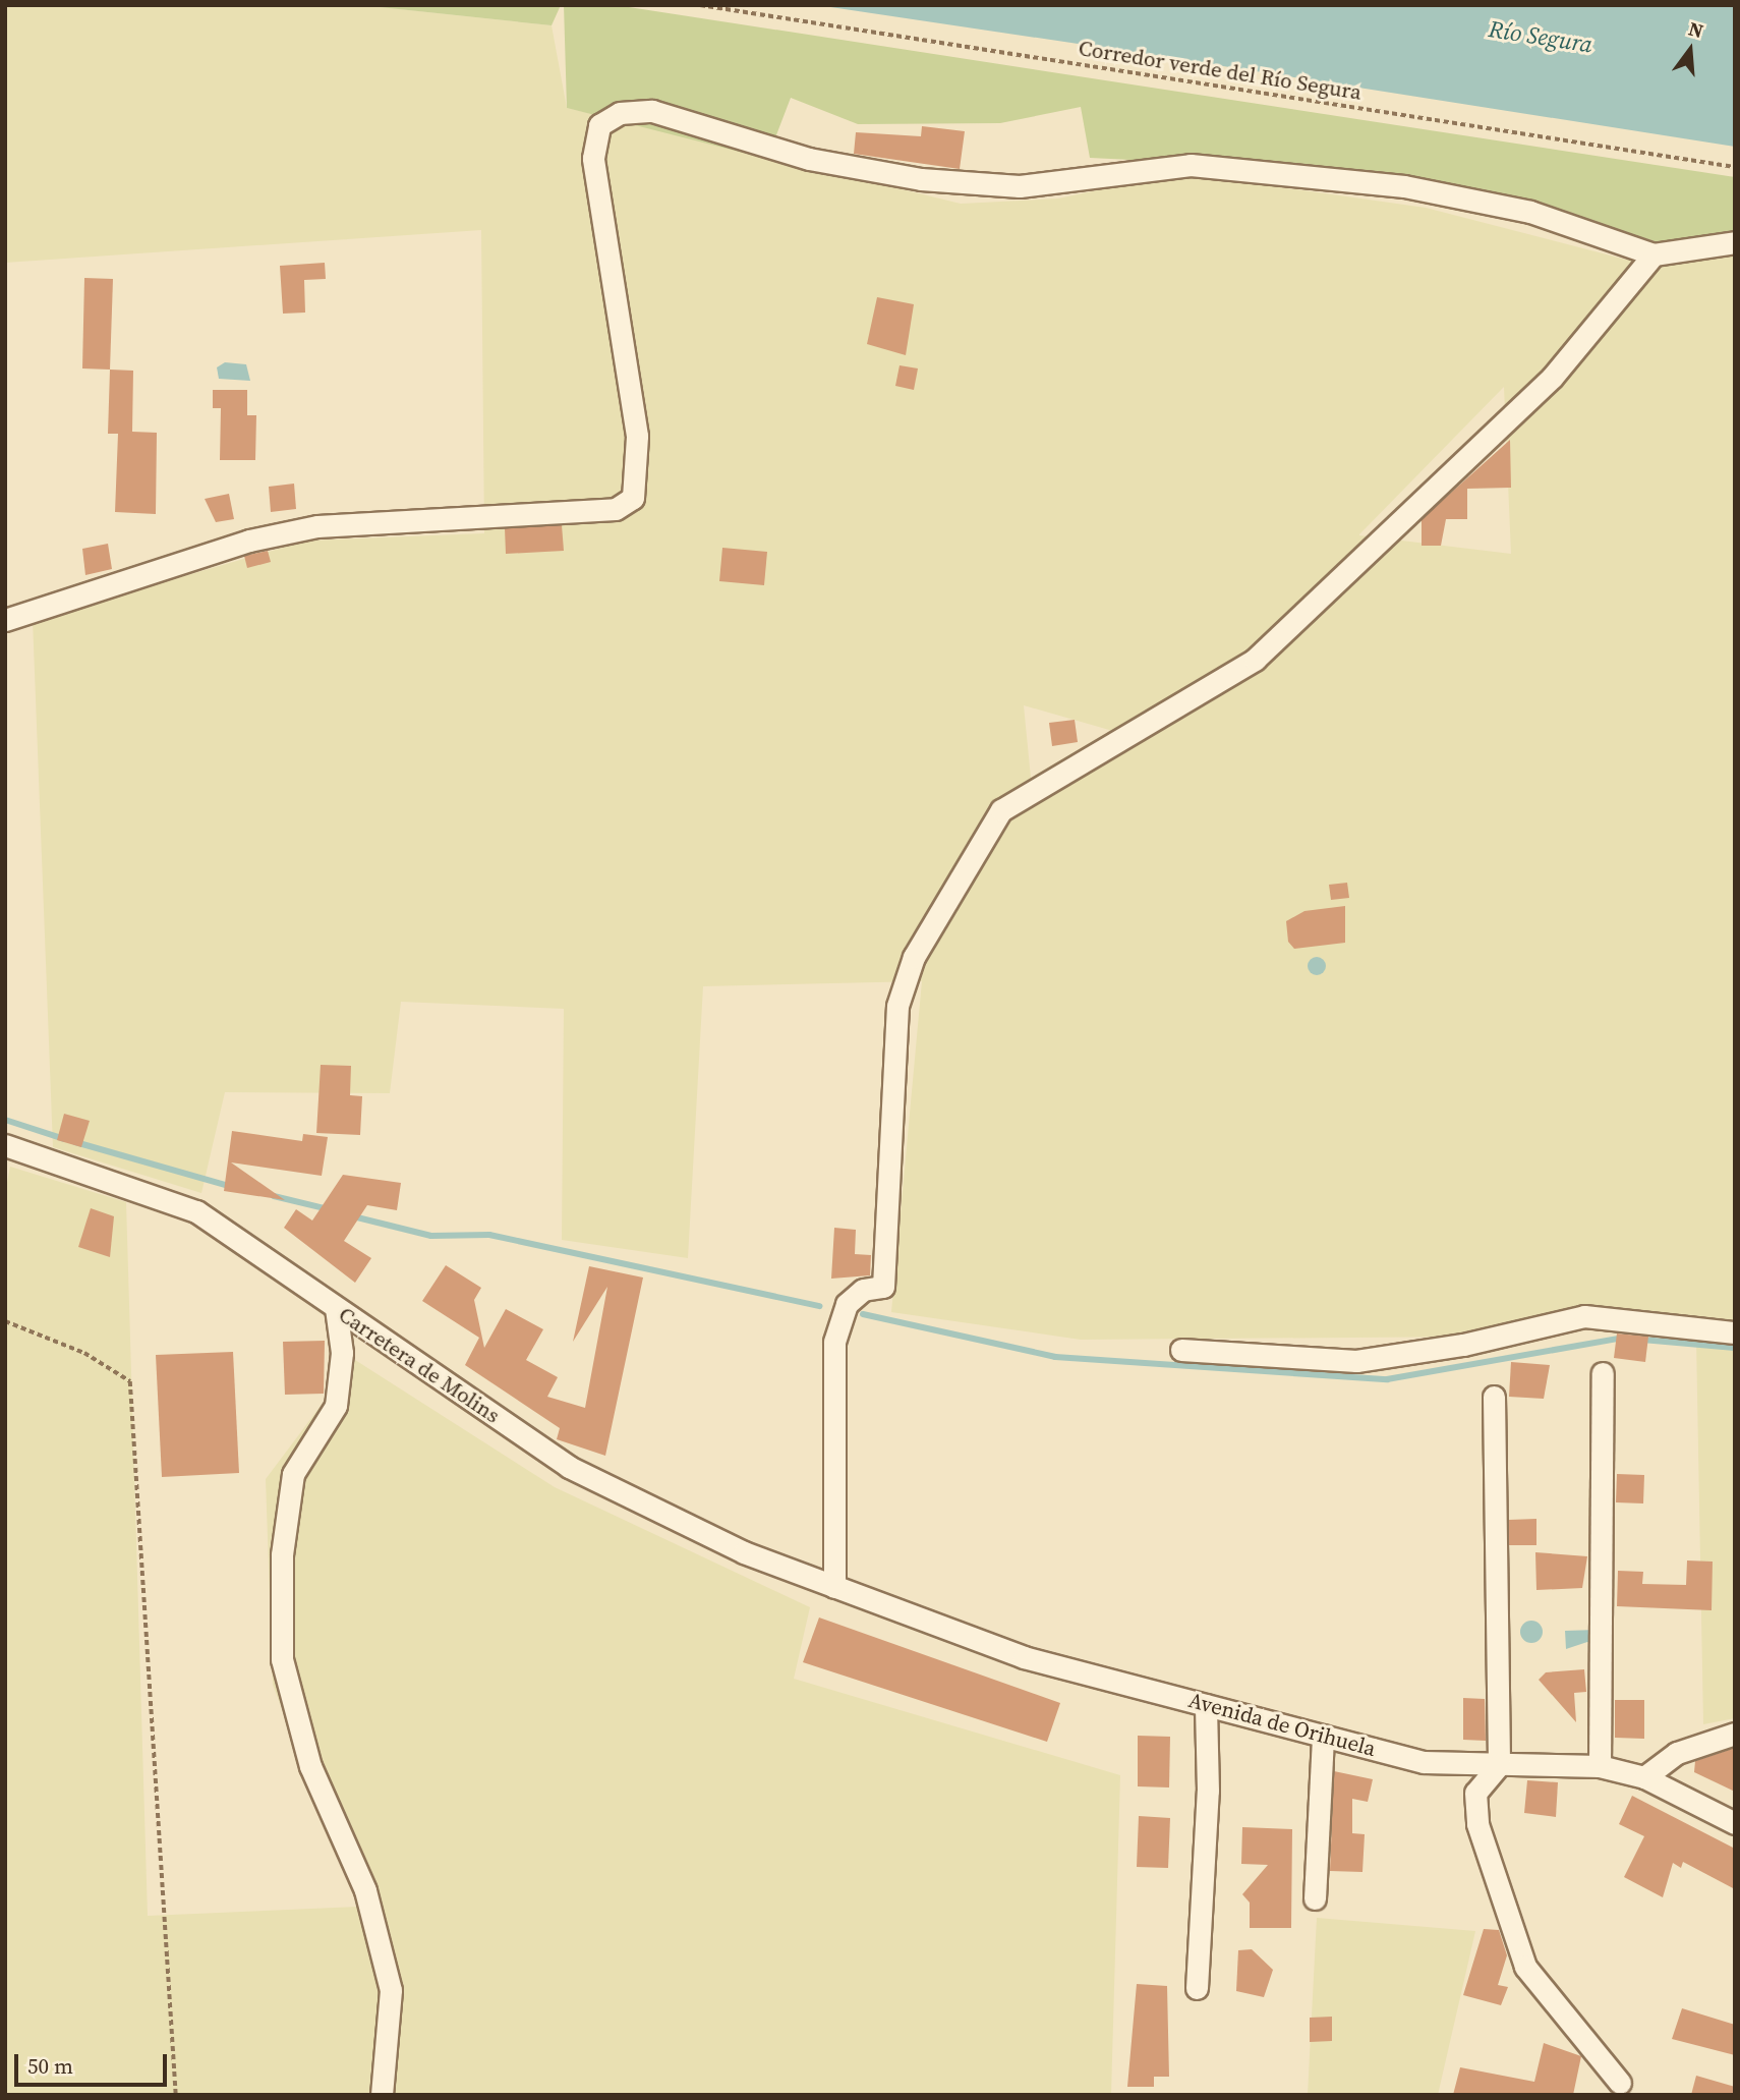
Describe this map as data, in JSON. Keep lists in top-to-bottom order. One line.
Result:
{"streets":{"street":["Carretera de Molins","Avenida de Orihuela"],"path":["Corredor verde del Río Segura"]},"crossings":[["Carretera de Molins","Avenida de Orihuela"]],"water":["Río Segura"],"scale_bar":"50 m","north":"top"}
